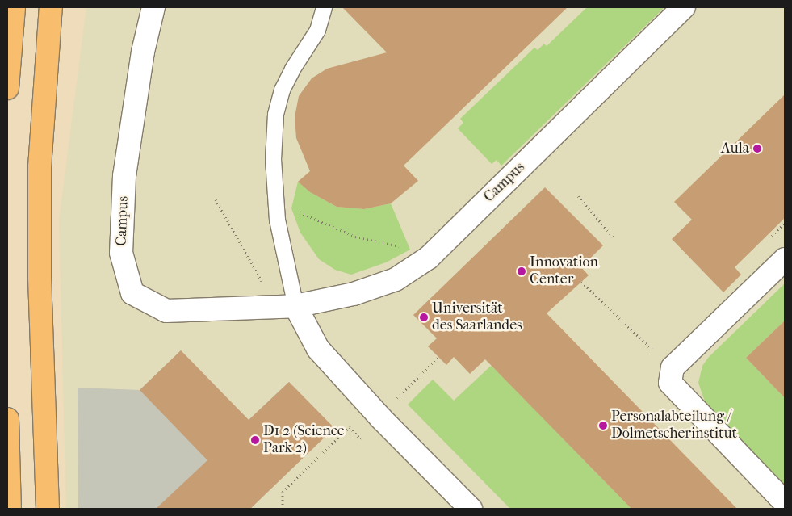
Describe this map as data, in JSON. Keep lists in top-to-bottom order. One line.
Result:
{"streets":{"street":["Campus"]},"places":["Aula","Innovation Center","Universität des Saarlandes","Personalabteilung / Dolmetscherinstitut","D1 2 (Science Park 2)"]}
